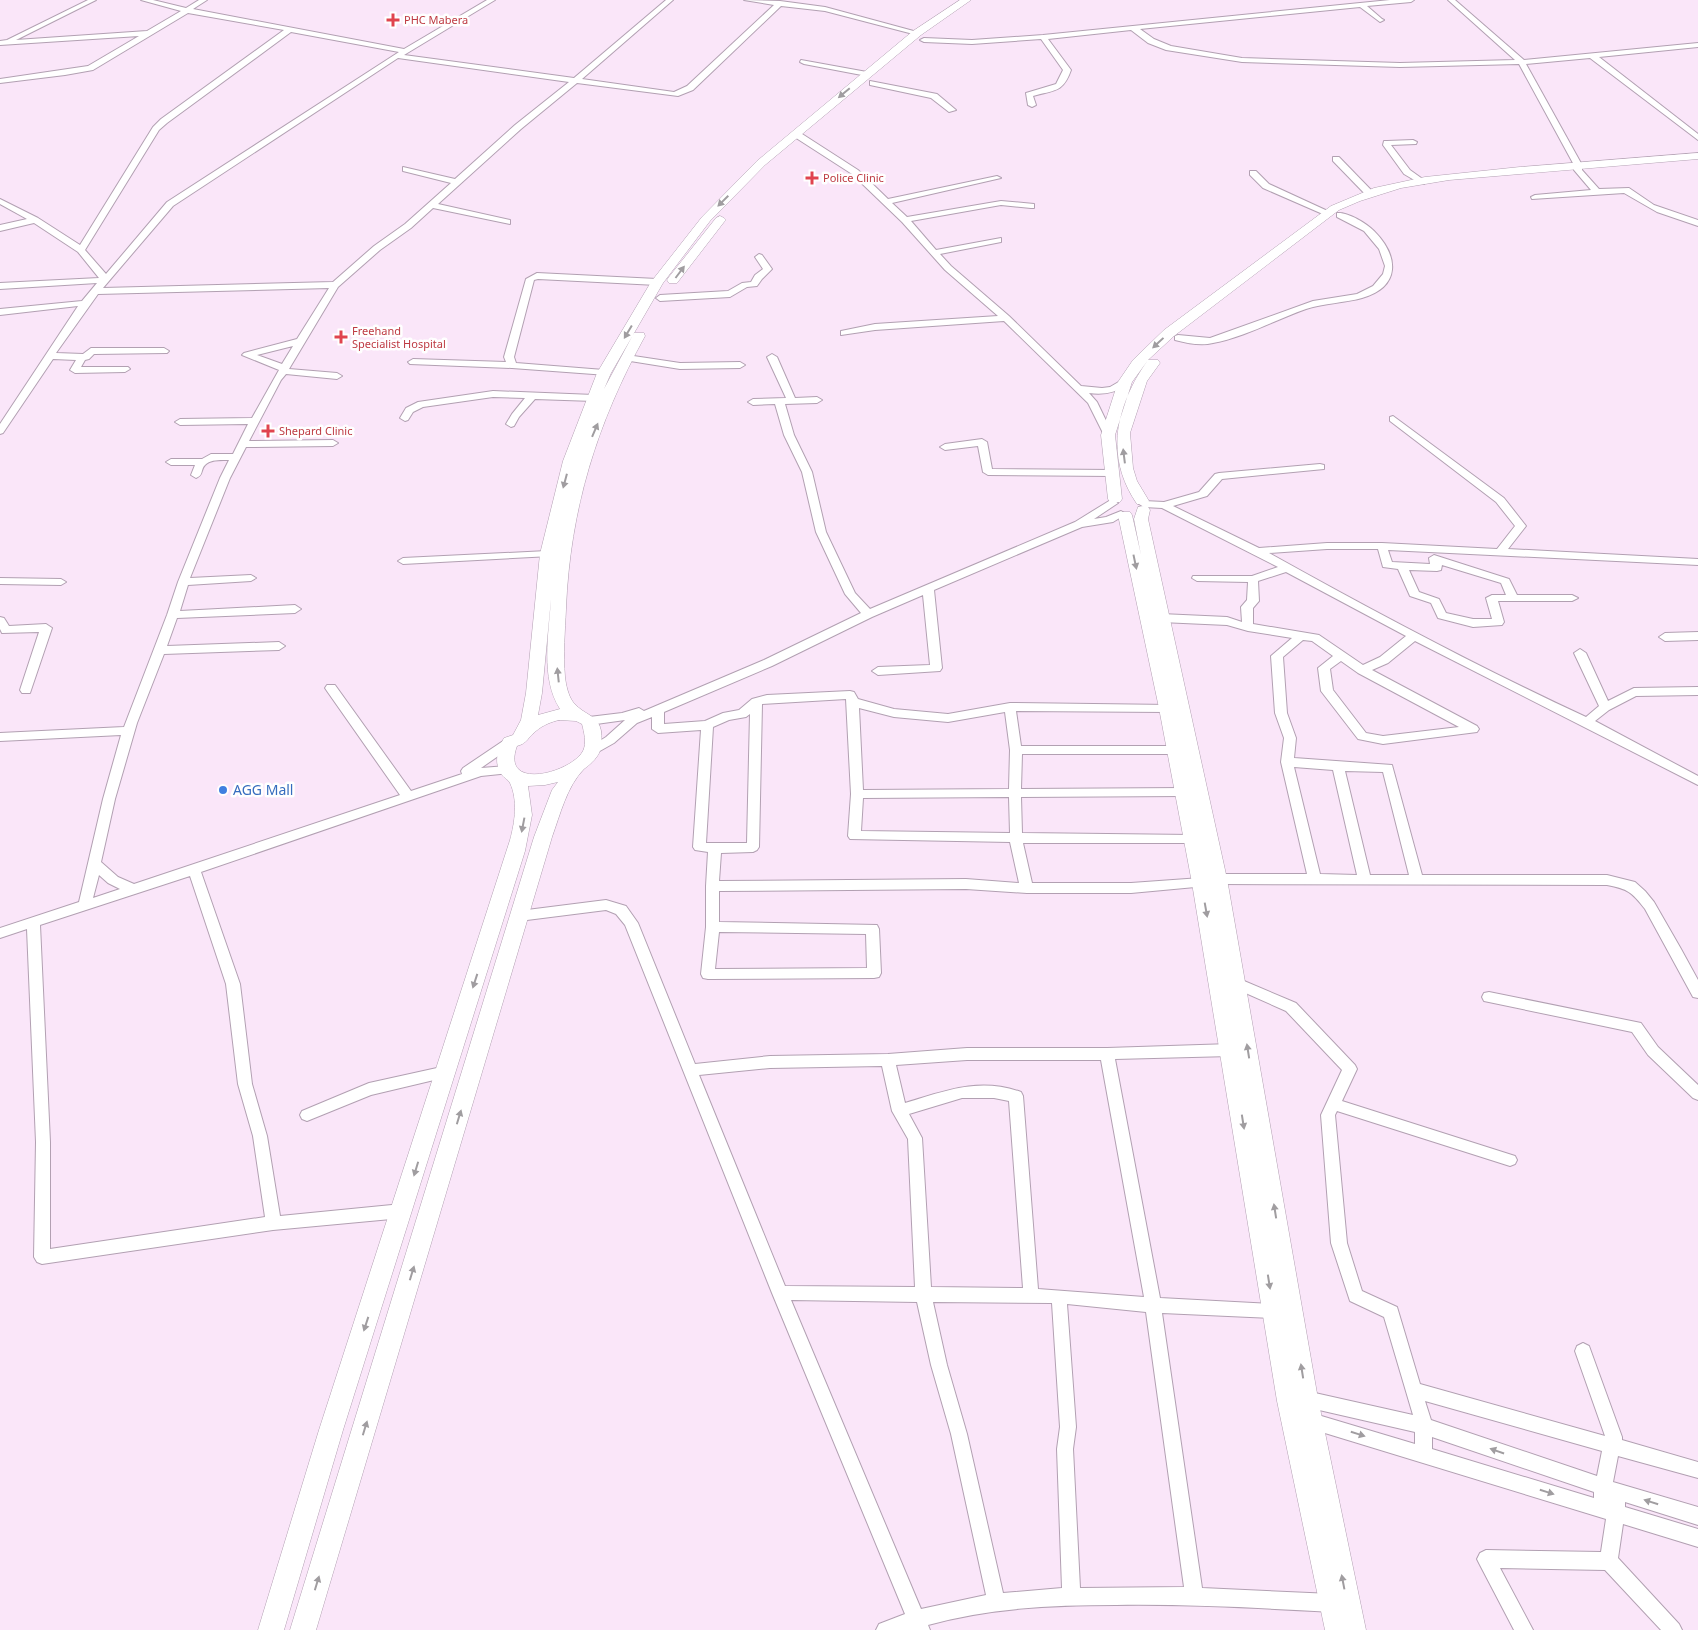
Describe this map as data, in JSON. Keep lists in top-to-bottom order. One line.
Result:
{"places":{"health":["PHC Mabera","Police Clinic","Freehand Specialist Hospital","Shepard Clinic"],"other":["AGG Mall"]}}
